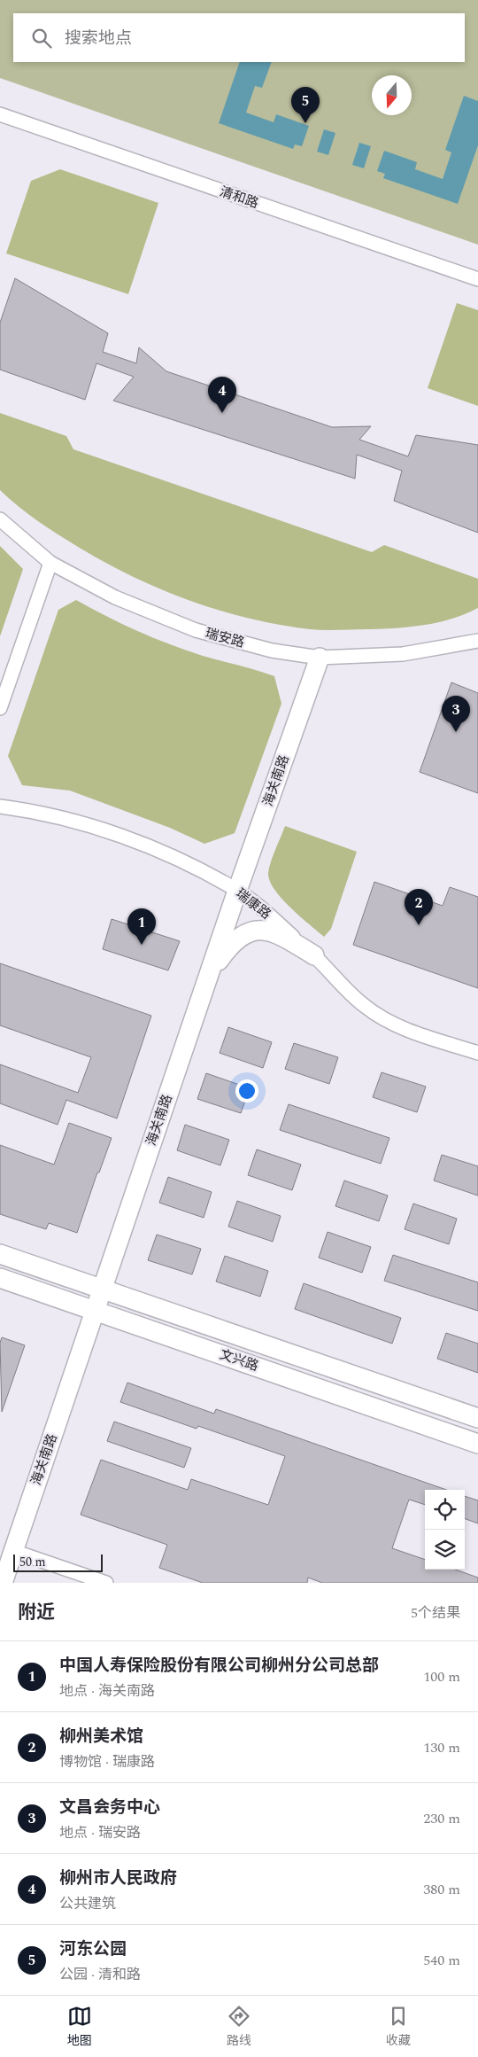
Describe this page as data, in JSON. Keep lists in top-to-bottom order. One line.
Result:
{"streets":{"street":["清和路","瑞安路","海关南路","瑞康路","文兴路"]},"crossings":[["瑞安路","海关南路"],["海关南路","瑞康路"],["海关南路","文兴路"]],"scale_bar":"50 m","north":"bottom","page":{"search":"搜索地点","pins":["5","4","3","2","1"],"scale":"50 m","heading":["附近","5个结果"],"list":[{"mark":"1","name":"中国人寿保险股份有限公司柳州分公司总部","note":"地点 · 海关南路","value":"100 m"},{"mark":"2","name":"柳州美术馆","note":"博物馆 · 瑞康路","value":"130 m"},{"mark":"3","name":"文昌会务中心","note":"地点 · 瑞安路","value":"230 m"},{"mark":"4","name":"柳州市人民政府","note":"公共建筑","value":"380 m"},{"mark":"5","name":"河东公园","note":"公园 · 清和路","value":"540 m"}],"nav":["地图","路线","收藏"]}}
